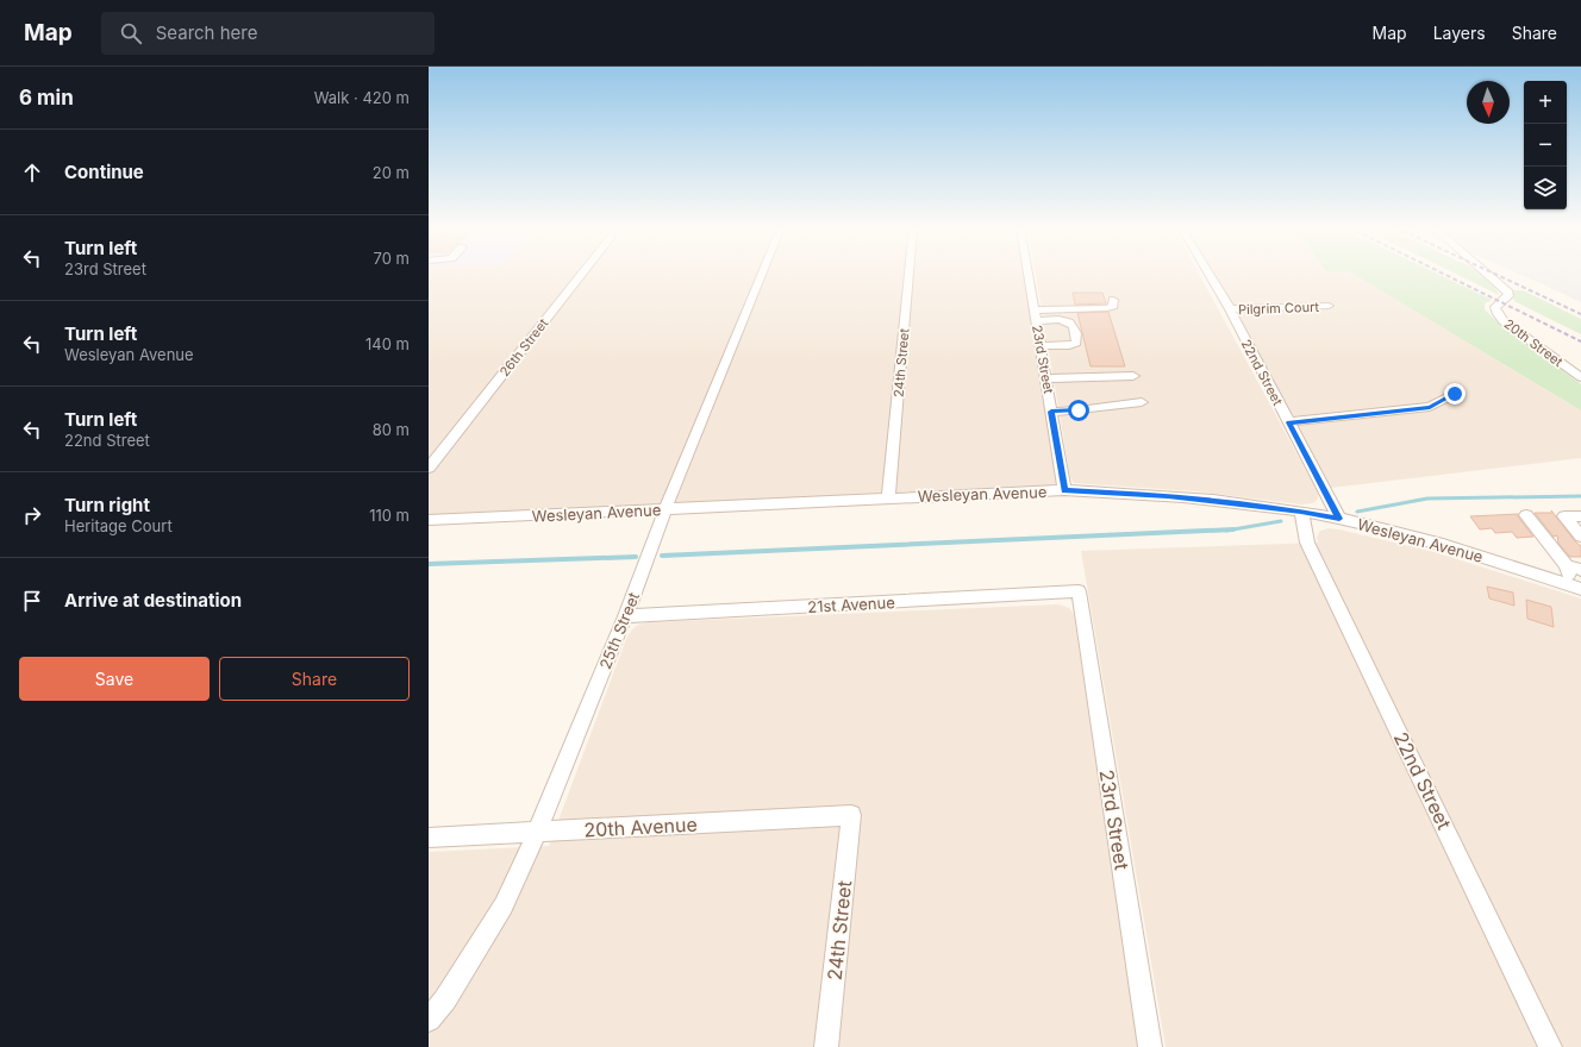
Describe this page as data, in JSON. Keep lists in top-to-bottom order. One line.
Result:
{"streets":{"street":["Pilgrim Court","20th Street","26th Street","23rd Street","24th Street","22nd Street","Wesleyan Avenue","21st Avenue","25th Street","20th Avenue"]},"crossings":[["Pilgrim Court","22nd Street"],["23rd Street","Wesleyan Avenue"],["23rd Street","21st Avenue"],["24th Street","Wesleyan Avenue"],["24th Street","20th Avenue"],["22nd Street","Wesleyan Avenue"],["Wesleyan Avenue","25th Street"],["21st Avenue","25th Street"],["25th Street","20th Avenue"]],"north":"bottom","page":{"header":"Map","search":"Search here","nav":["Map","Layers","Share"],"heading":["6 min","Walk · 420 m"],"map_buttons":["+","−"],"list":[["Continue","20 m"],["Turn left","23rd Street","70 m"],["Turn left","Wesleyan Avenue","140 m"],["Turn left","22nd Street","80 m"],["Turn right","Heritage Court","110 m"],"Arrive at destination"],"buttons":["Save","Share"]}}
